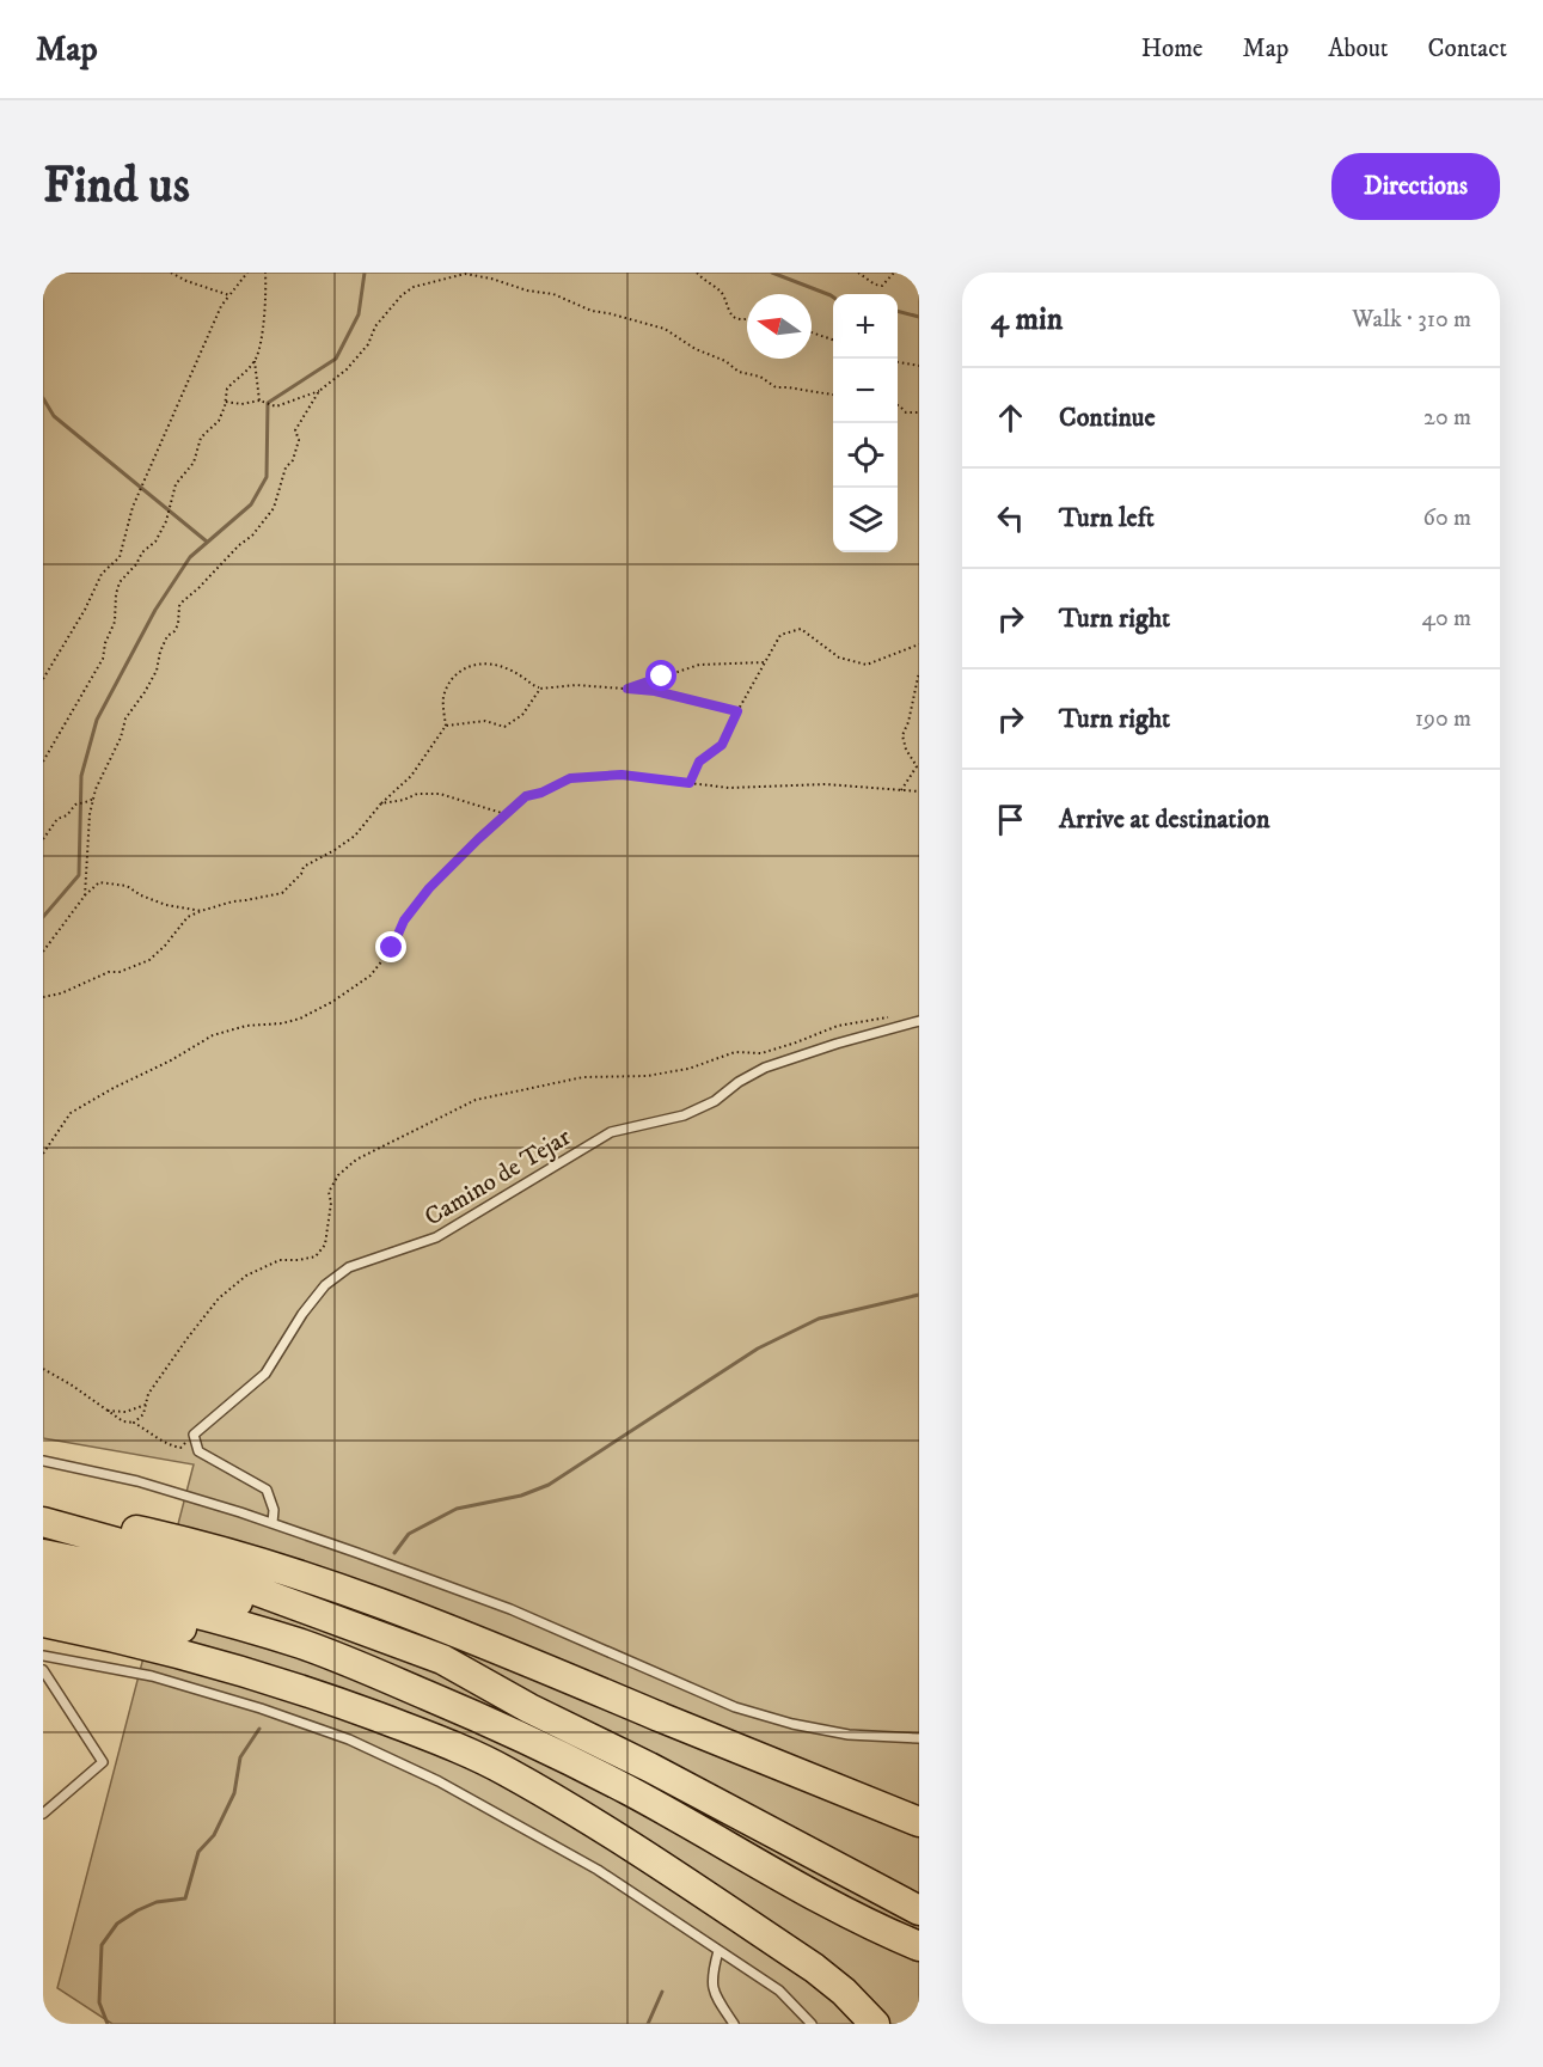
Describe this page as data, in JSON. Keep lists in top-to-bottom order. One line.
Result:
{"streets":{"lane":["Camino de Tejar"]},"north":"left","page":{"header":"Map","nav":["Home","Map","About","Contact"],"buttons":"Directions","title":"Find us","heading":["4 min","Walk · 310 m"],"map_buttons":["+","−"],"list":[["Continue","20 m"],["Turn left","60 m"],["Turn right","40 m"],["Turn right","190 m"],"Arrive at destination"]}}
